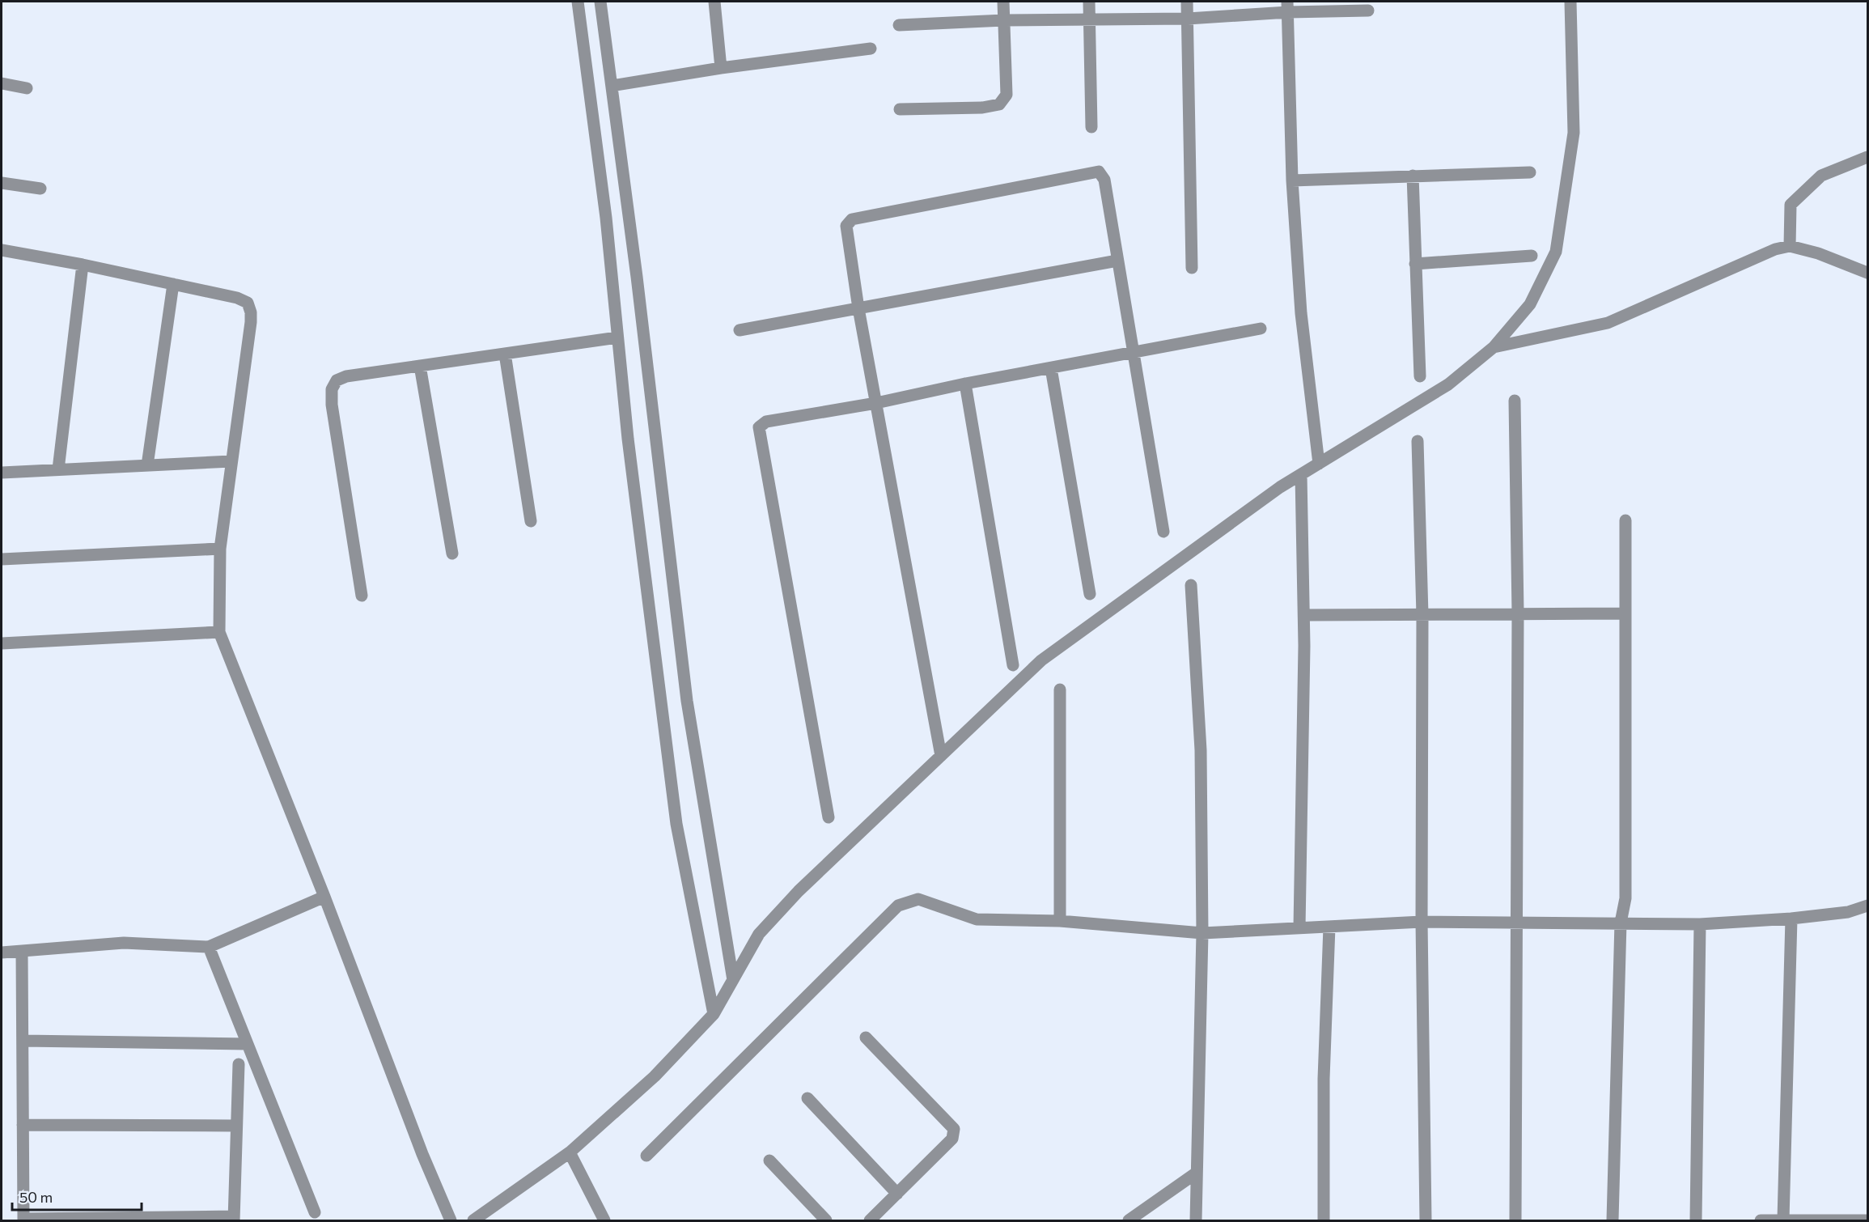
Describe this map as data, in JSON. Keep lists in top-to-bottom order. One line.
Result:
{"scale_bar":"50 m"}
